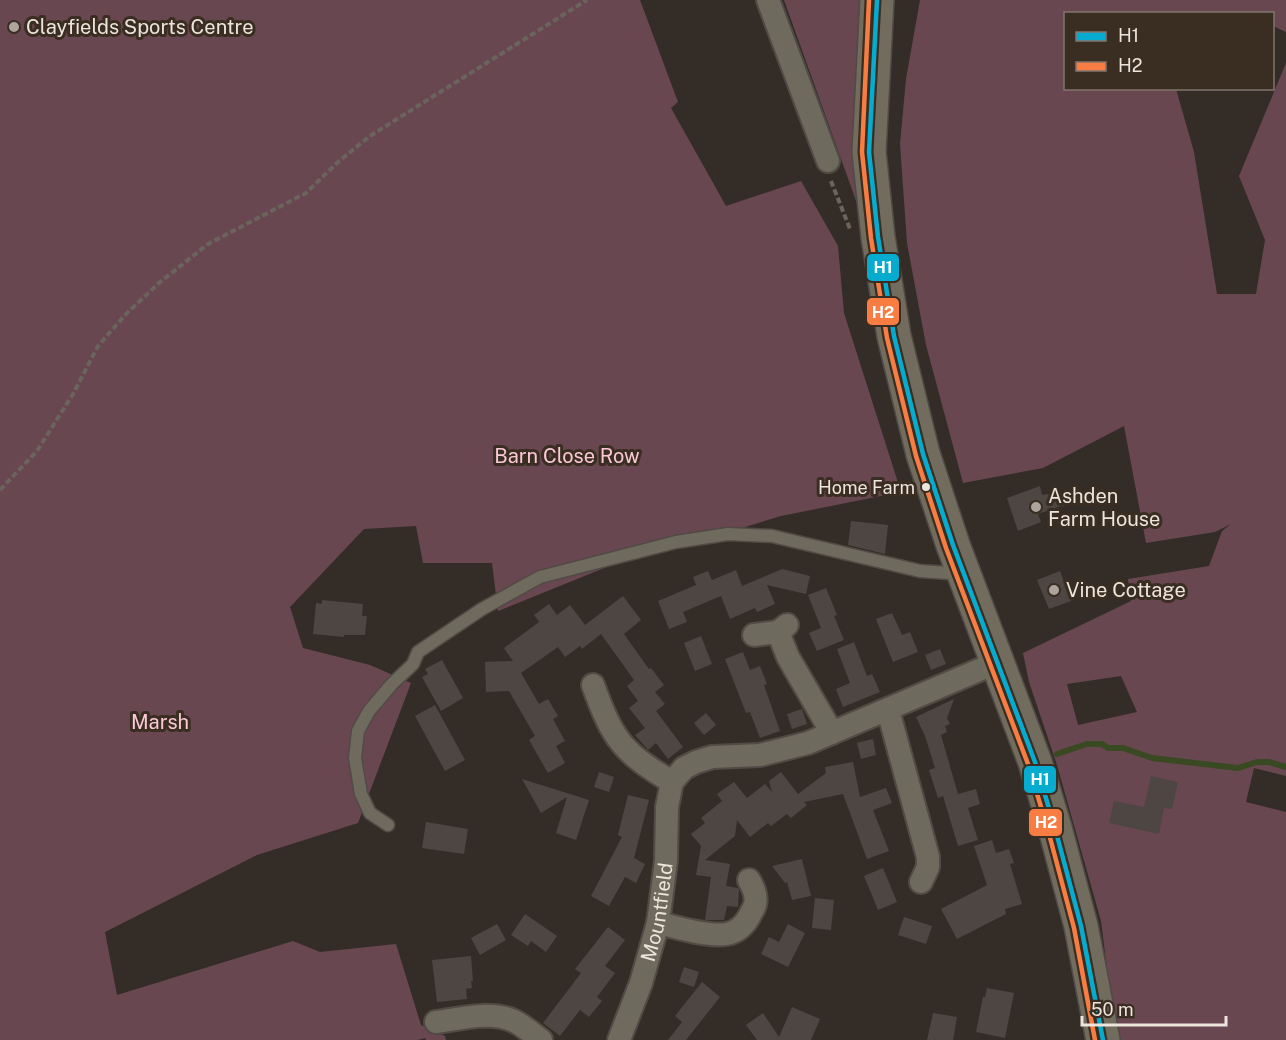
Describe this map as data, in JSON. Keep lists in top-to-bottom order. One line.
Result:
{"streets":{"street":["Mountfield"]},"parks":["Barn Close Row","Marsh"],"places":["Clayfields Sports Centre","Home Farm","Ashden Farm House","Vine Cottage"],"lines":["transit line H1","transit line H2"],"legend":["H1","H2"],"scale_bar":"50 m"}
